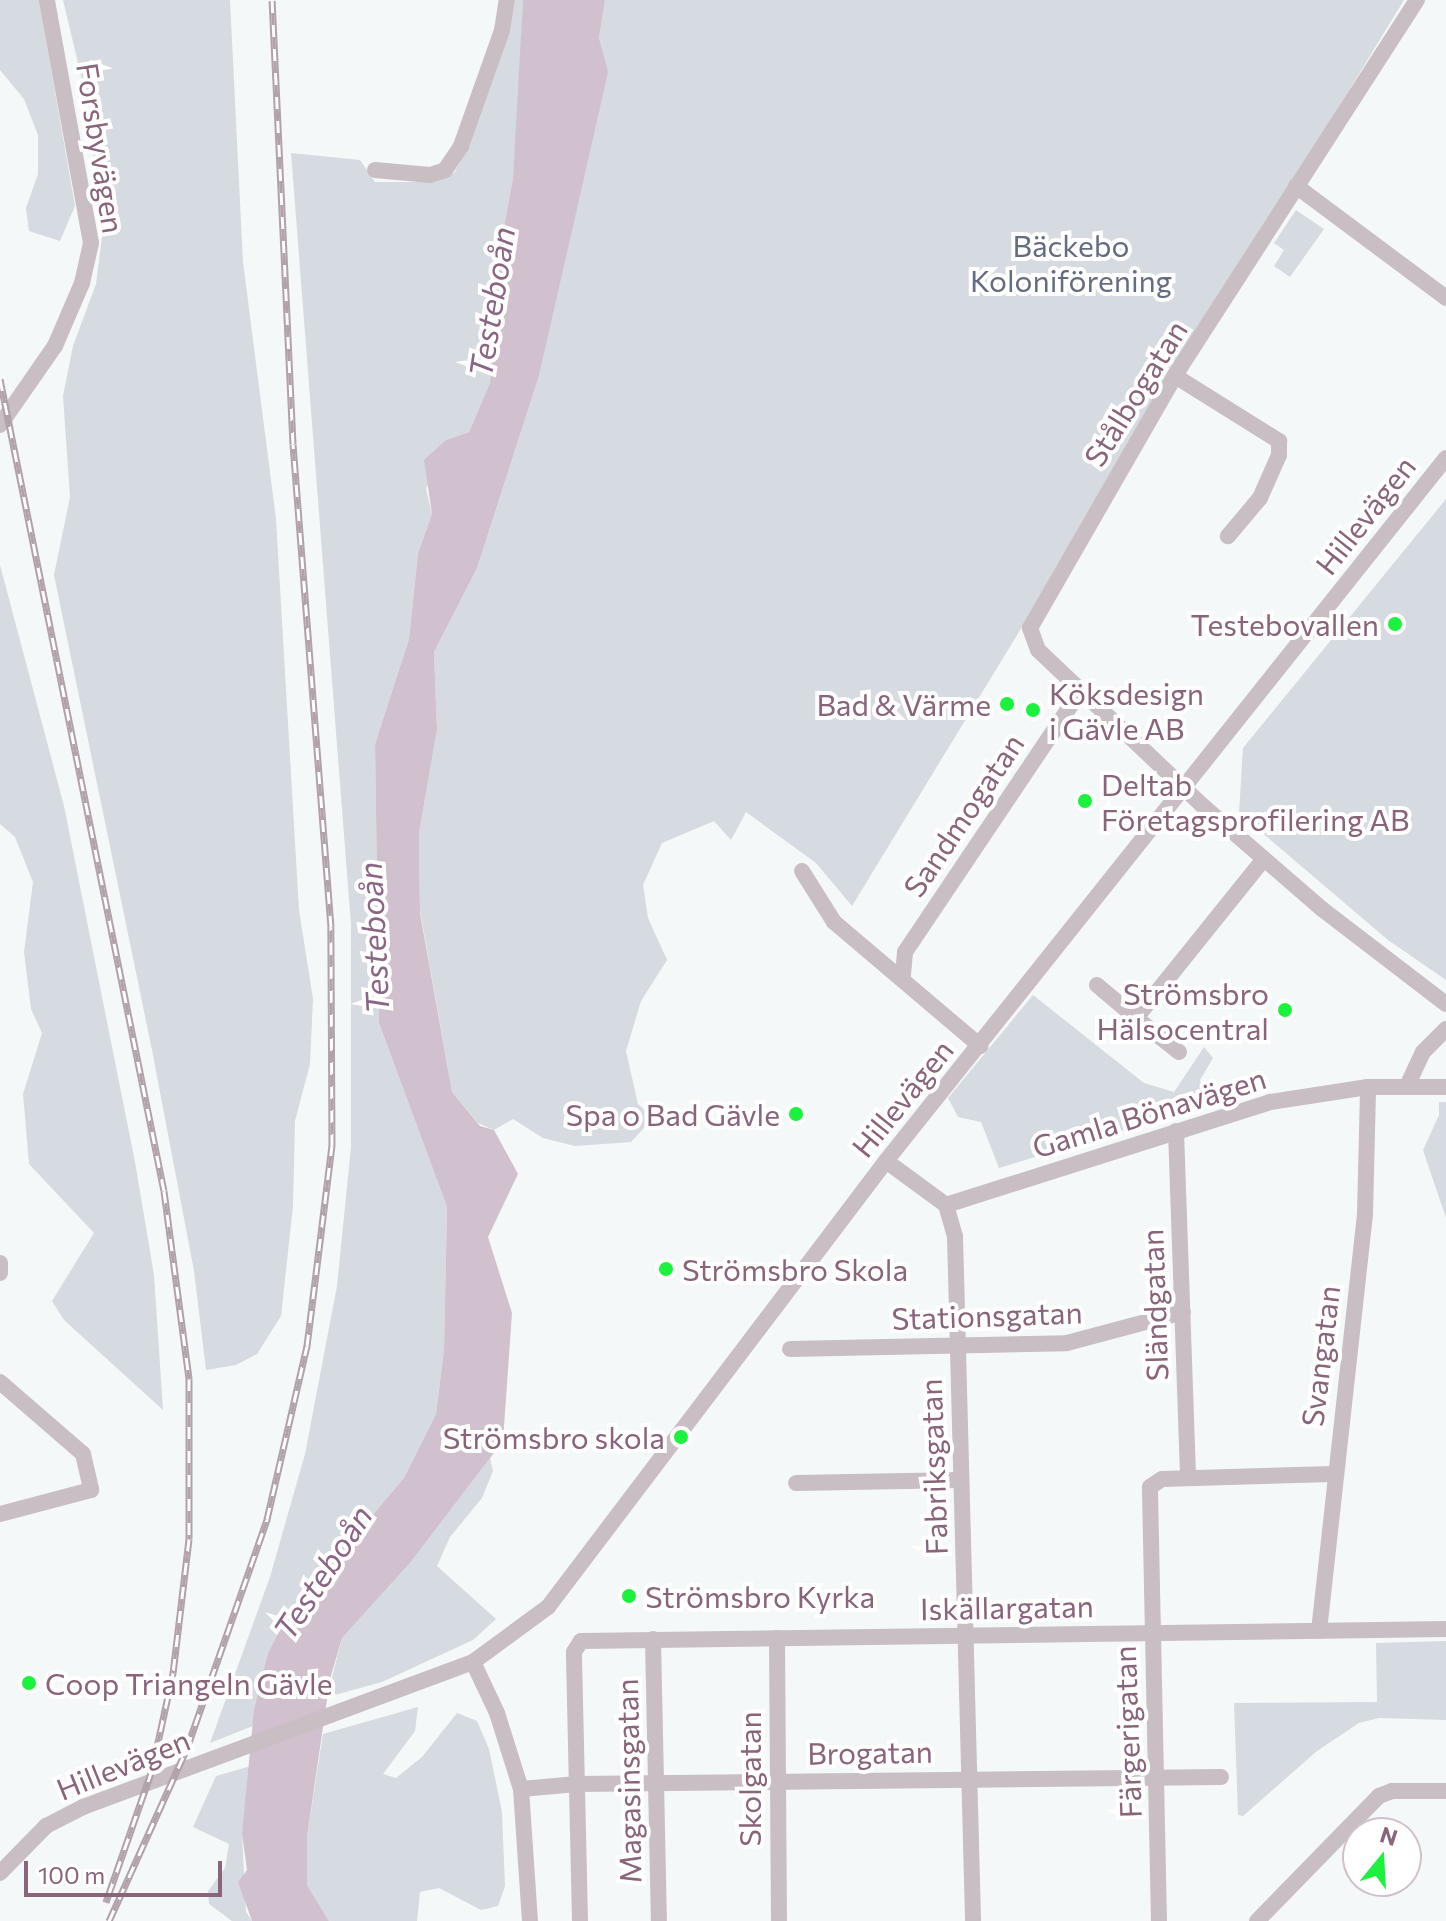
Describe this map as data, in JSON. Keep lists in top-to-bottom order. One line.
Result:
{"streets":{"street":["Forsbyvägen","Stålbogatan","Hillevägen","Sandmogatan","Gamla Bönavägen","Sländgatan","Stationsgatan","Svangatan","Fabriksgatan","Iskällargatan","Färgerigatan","Brogatan","Skolgatan","Magasinsgatan"]},"crossings":[["Stålbogatan","Hillevägen"],["Stålbogatan","Sandmogatan"],["Gamla Bönavägen","Sländgatan"],["Gamla Bönavägen","Svangatan"],["Gamla Bönavägen","Fabriksgatan"],["Sländgatan","Stationsgatan"],["Sländgatan","Färgerigatan"],["Stationsgatan","Fabriksgatan"],["Svangatan","Iskällargatan"],["Fabriksgatan","Iskällargatan"],["Fabriksgatan","Brogatan"],["Iskällargatan","Färgerigatan"],["Iskällargatan","Skolgatan"],["Iskällargatan","Magasinsgatan"],["Färgerigatan","Brogatan"],["Brogatan","Skolgatan"],["Brogatan","Magasinsgatan"]],"water":["Testeboån"],"parks":["Bäckebo Koloniförening"],"places":["Testebovallen","Bad & Värme","Köksdesign i Gävle AB","Deltab Företagsprofilering AB","Strömsbro Hälsocentral","Spa o Bad Gävle","Strömsbro Skola","Strömsbro skola","Strömsbro Kyrka","Coop Triangeln Gävle"],"scale_bar":"100 m","north":"top"}
